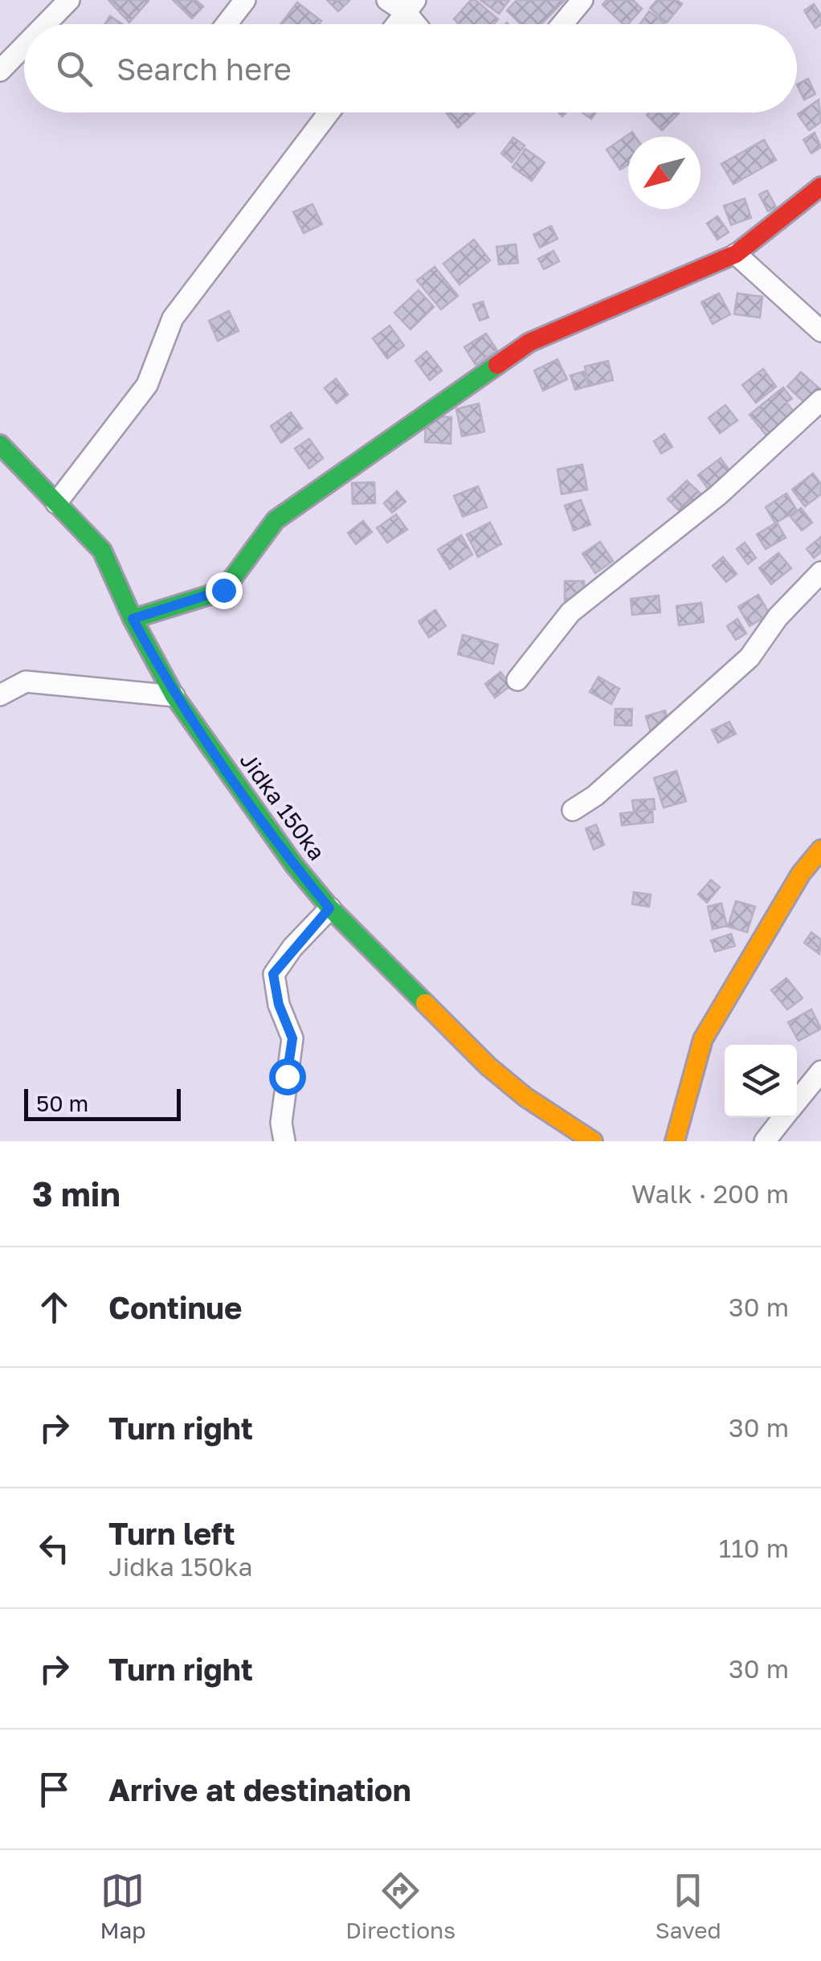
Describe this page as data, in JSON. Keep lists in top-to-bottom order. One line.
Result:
{"streets":{"street":["Jidka 150ka"]},"scale_bar":"50 m","north":"bottom left","page":{"search":"Search here","scale":"50 m","heading":["3 min","Walk · 200 m"],"list":[["Continue","30 m"],["Turn right","30 m"],["Turn left","Jidka 150ka","110 m"],["Turn right","30 m"],"Arrive at destination"],"nav":["Map","Directions","Saved"]}}
